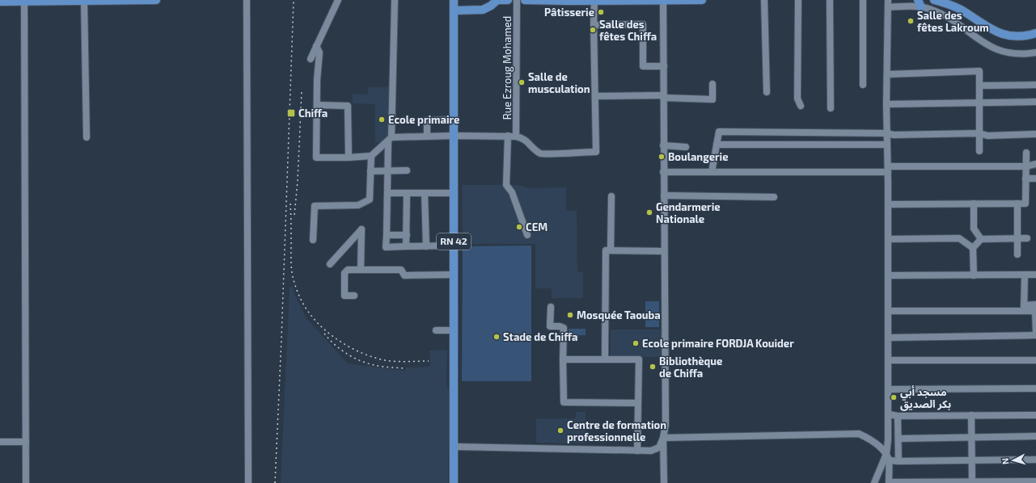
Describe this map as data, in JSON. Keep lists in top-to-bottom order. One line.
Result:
{"streets":{"main road":["RN 42"],"street":["Rue Ezroug Mohamed"]},"places":{"other":["Pâtisserie","Salle des fêtes Lakroum","Salle des fêtes Chiffa","Salle de musculation","Ecole primaire","Boulangerie","Gendarmerie Nationale","CEM","Mosquée Taouba","Stade de Chiffa","Ecole primaire FORDJA Kouider","Bibliothèque de Chiffa","مسجد أبي بكر الصديق","Centre de formation professionnelle"],"transit":["Chiffa"]},"north":"left"}
